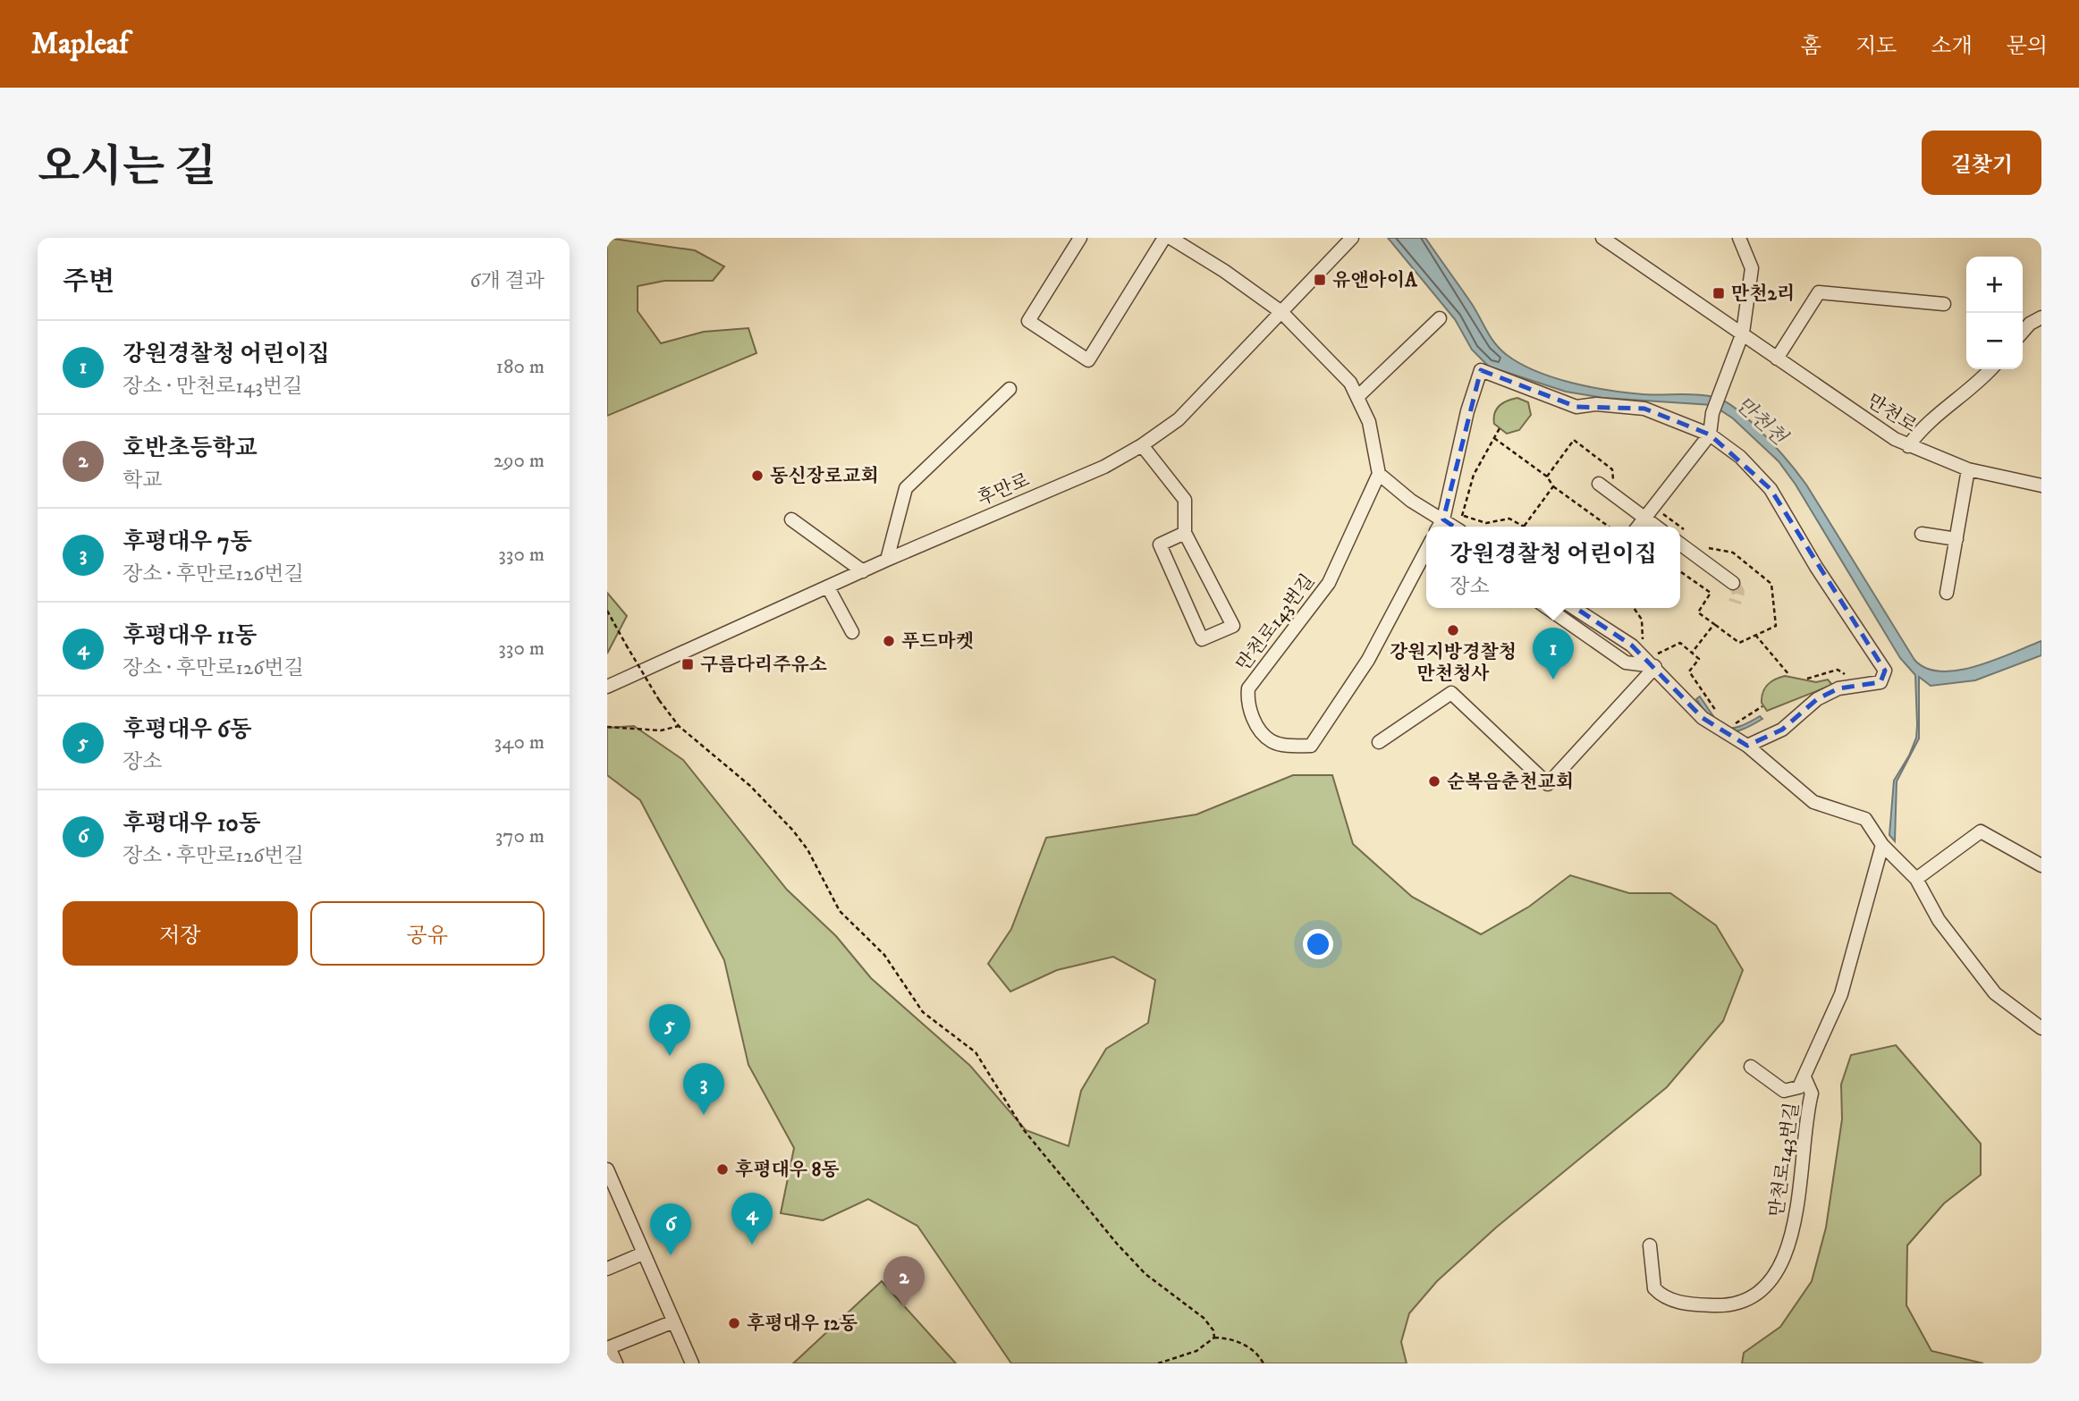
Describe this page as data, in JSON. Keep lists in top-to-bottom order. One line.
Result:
{"streets":{"street":["만천로","후만로","만천로143번길"]},"water":["만천천"],"places":{"transit":["유앤아이A","만천2리","구름다리주유소"],"other":["동신장로교회","강원지방경찰청 만천청사","푸드마켓","순복음춘천교회","후평대우 8동","후평대우 12동"]},"page":{"header":"Mapleaf","nav":["홈","지도","소개","문의"],"title":"오시는 길","buttons":["길찾기",["저장","공유"]],"heading":["주변","6개 결과"],"map_buttons":["+","−"],"list":[{"mark":"1","name":"강원경찰청 어린이집","note":"장소 · 만천로143번길","value":"180 m"},{"mark":"2","name":"호반초등학교","note":"학교","value":"290 m"},{"mark":"3","name":"후평대우 7동","note":"장소 · 후만로126번길","value":"330 m"},{"mark":"4","name":"후평대우 11동","note":"장소 · 후만로126번길","value":"330 m"},{"mark":"5","name":"후평대우 6동","note":"장소","value":"340 m"},{"mark":"6","name":"후평대우 10동","note":"장소 · 후만로126번길","value":"370 m"}],"popup":["강원경찰청 어린이집","장소"],"pins":["1","5","3","4","6","2"]}}
